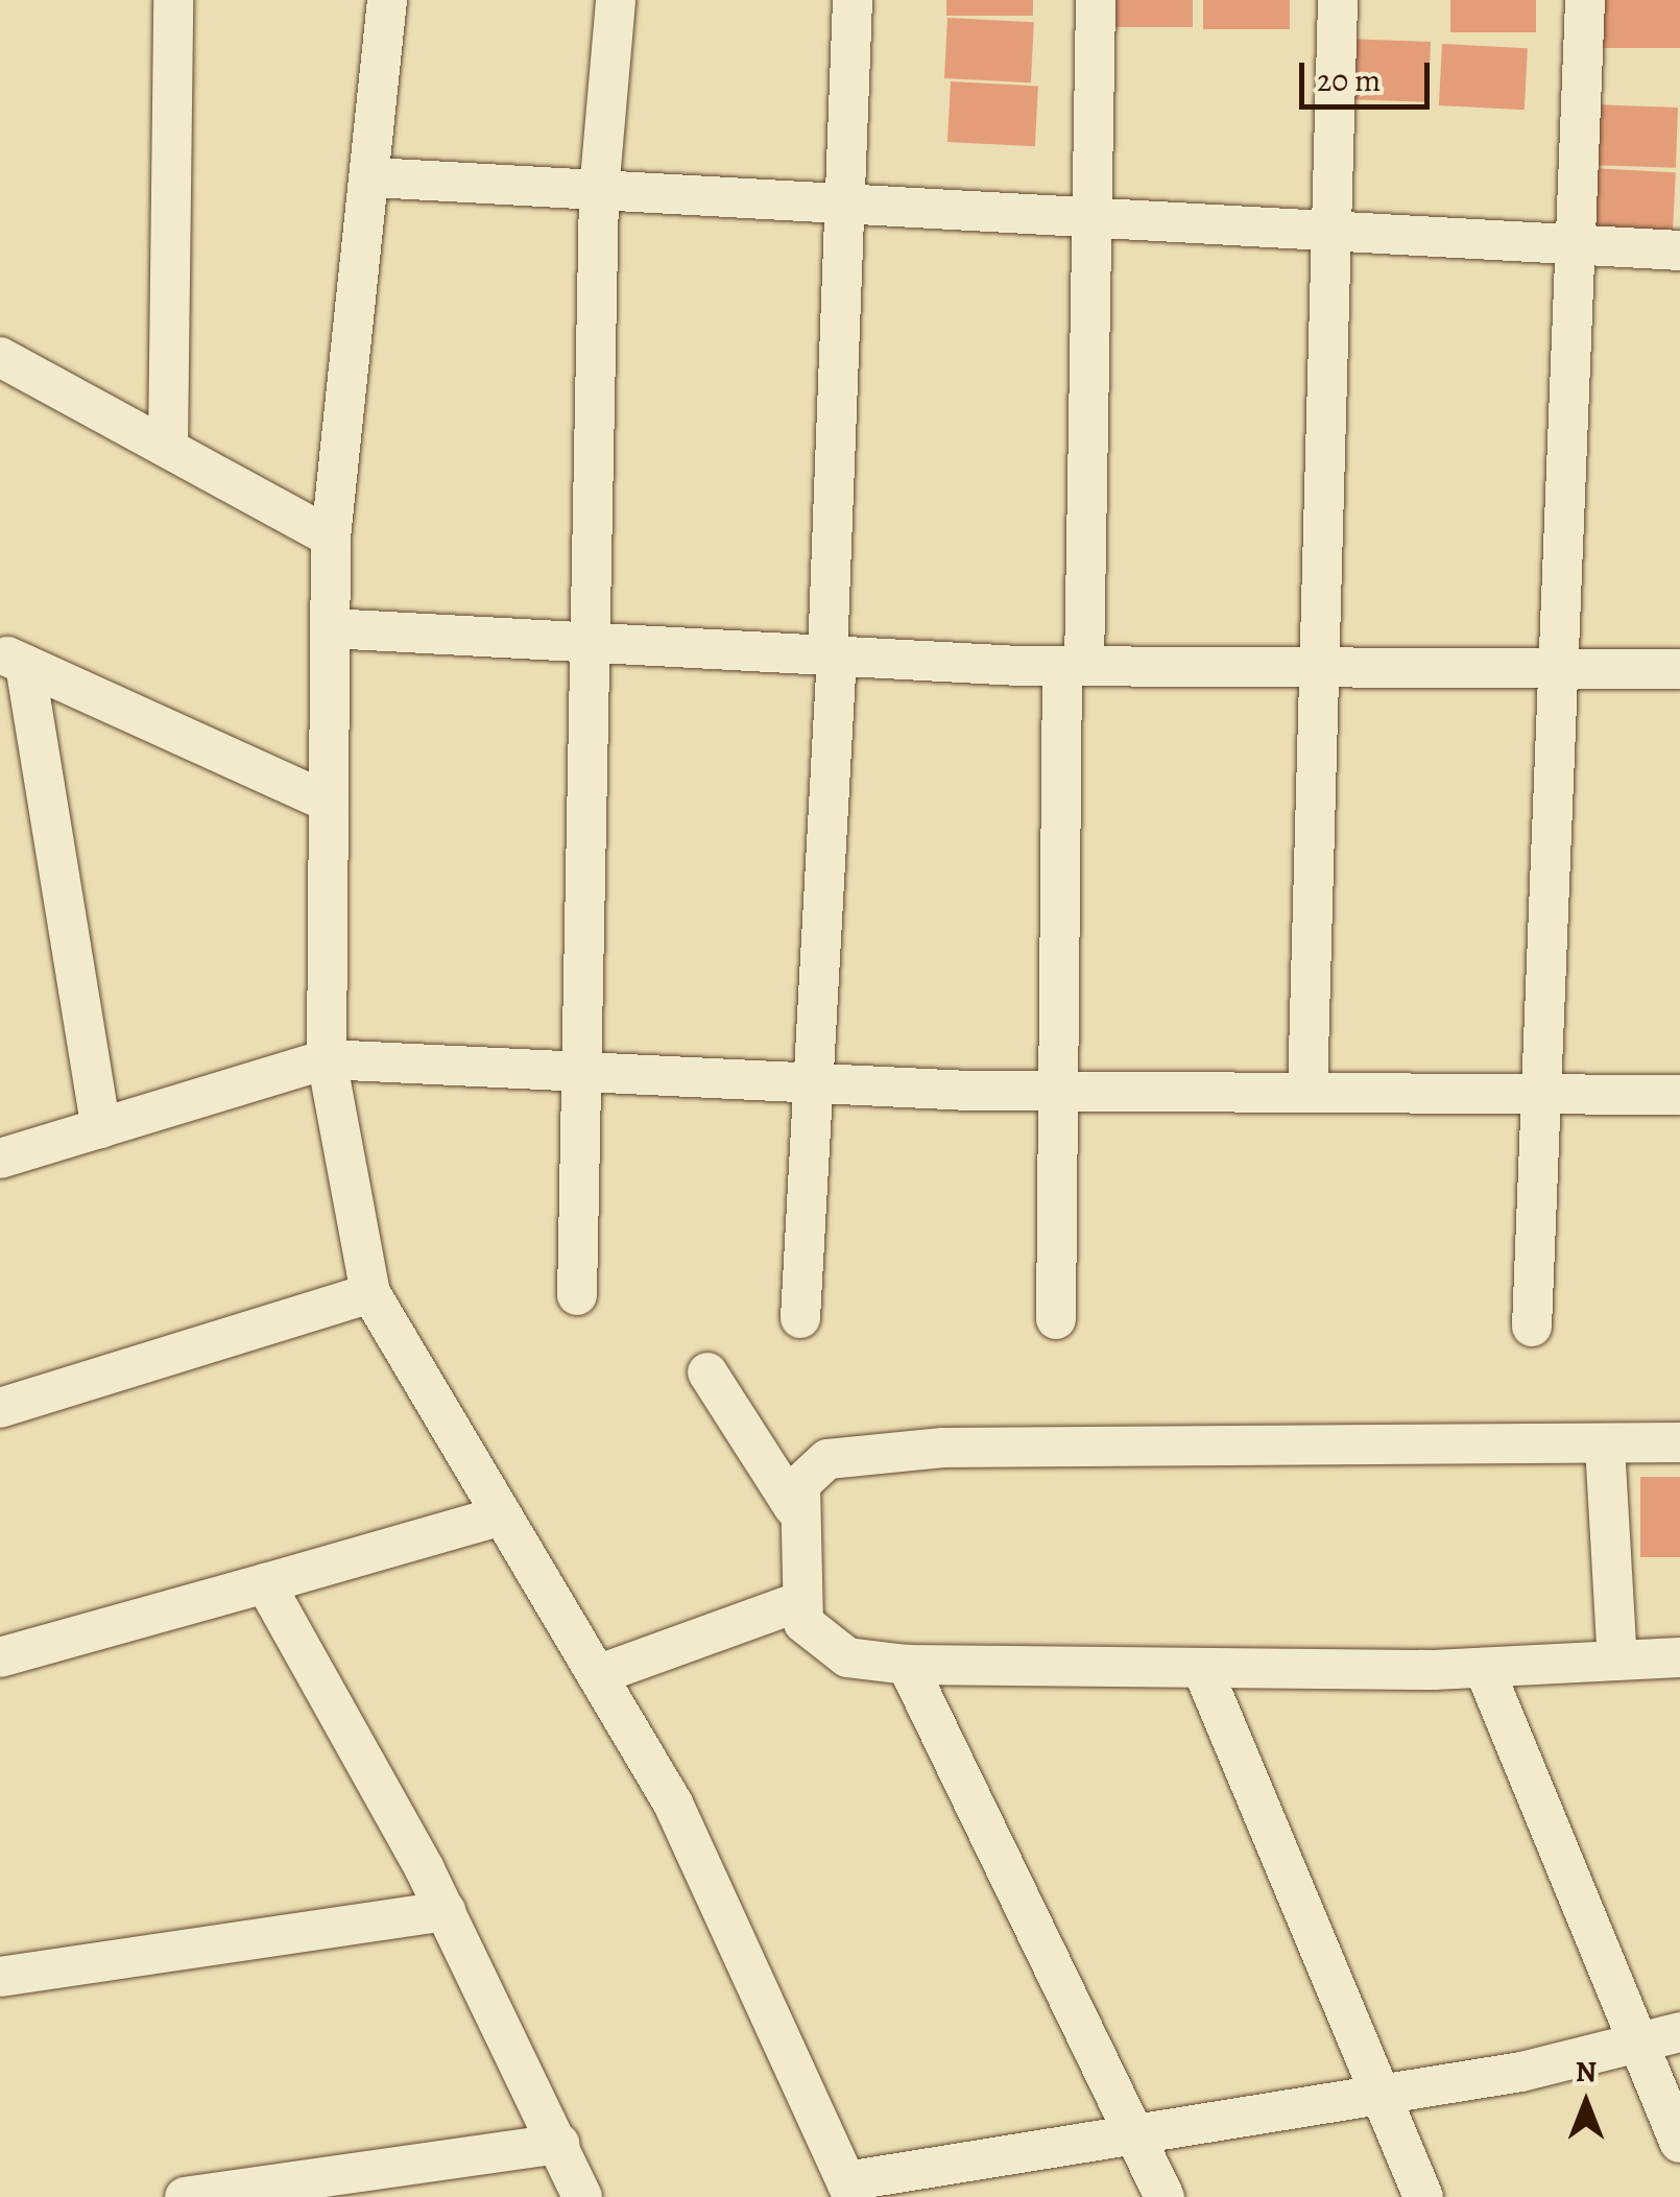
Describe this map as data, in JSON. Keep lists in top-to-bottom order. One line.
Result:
{"scale_bar":"20 m","north":"top"}
